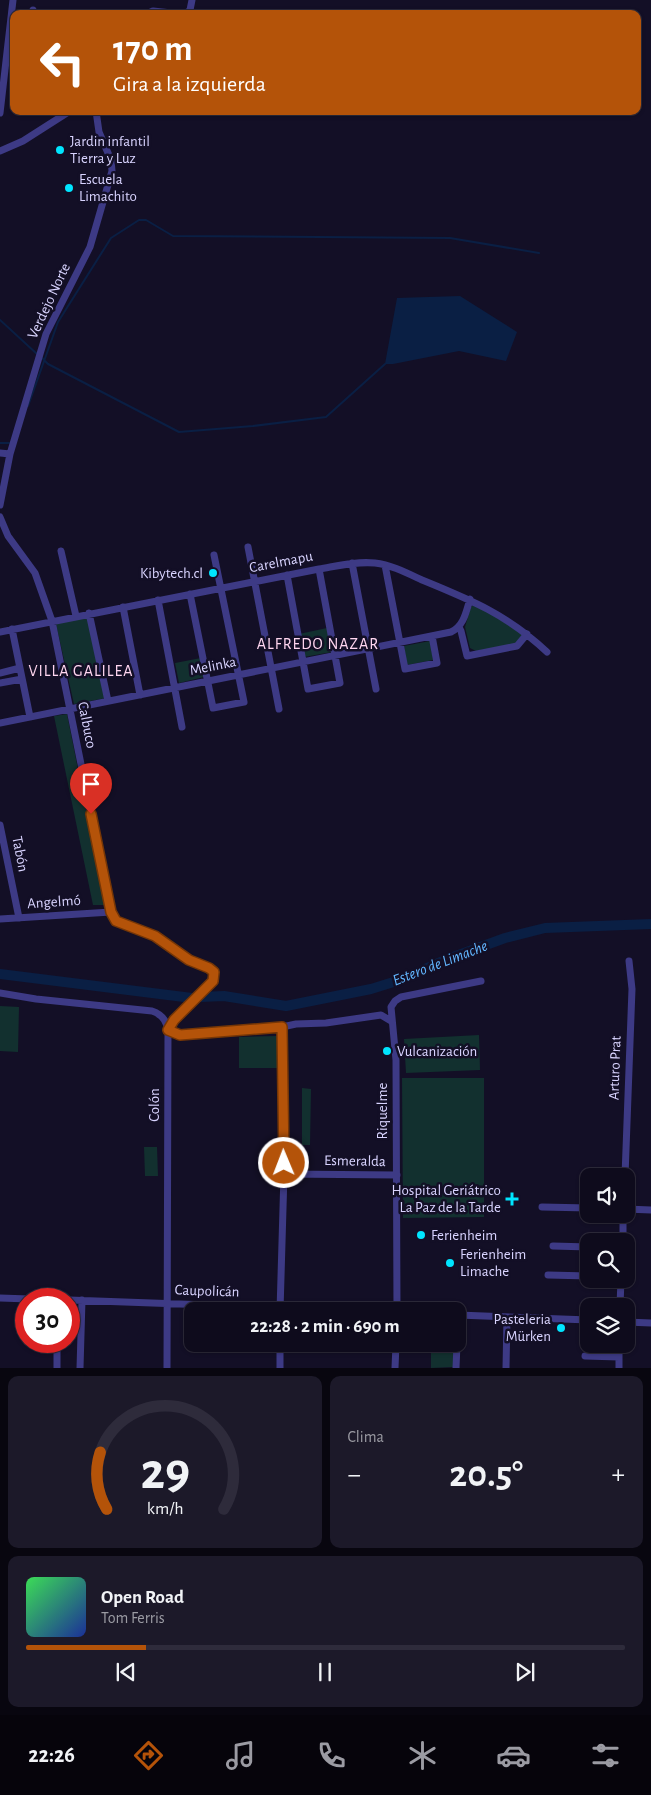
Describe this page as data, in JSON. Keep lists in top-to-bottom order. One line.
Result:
{"streets":{"street":["Verdejo Norte","Carelmapu","Melinka","Calbuco","Tabón","Angelmó","Arturo Prat","Colón","Riquelme","Esmeralda","Caupolicán"]},"crossings":[["Carelmapu","Calbuco"],["Melinka","Calbuco"],["Calbuco","Angelmó"],["Calbuco","Colón"],["Tabón","Angelmó"],["Colón","Caupolicán"],["Riquelme","Esmeralda"]],"districts":["ALFREDO NAZAR","VILLA GALILEA"],"water":["Estero de Limache"],"places":{"other":["Jardin infantil Tierra y Luz","Escuela Limachito","Kibytech.cl","Vulcanización","Ferienheim","Ferienheim Limache","Pasteleria Mürken"],"health":["Hospital Geriátrico La Paz de la Tarde"]},"page":{"turn":["170 m","Gira a la izquierda"],"limit":"30","trip":"22:28 · 2 min · 690 m","tile":"Clima","heat":["−","20.5°","+"],"song":["Open Road","Tom Ferris"],"tabs":"22:26","gauge":["29","km/h"]}}
